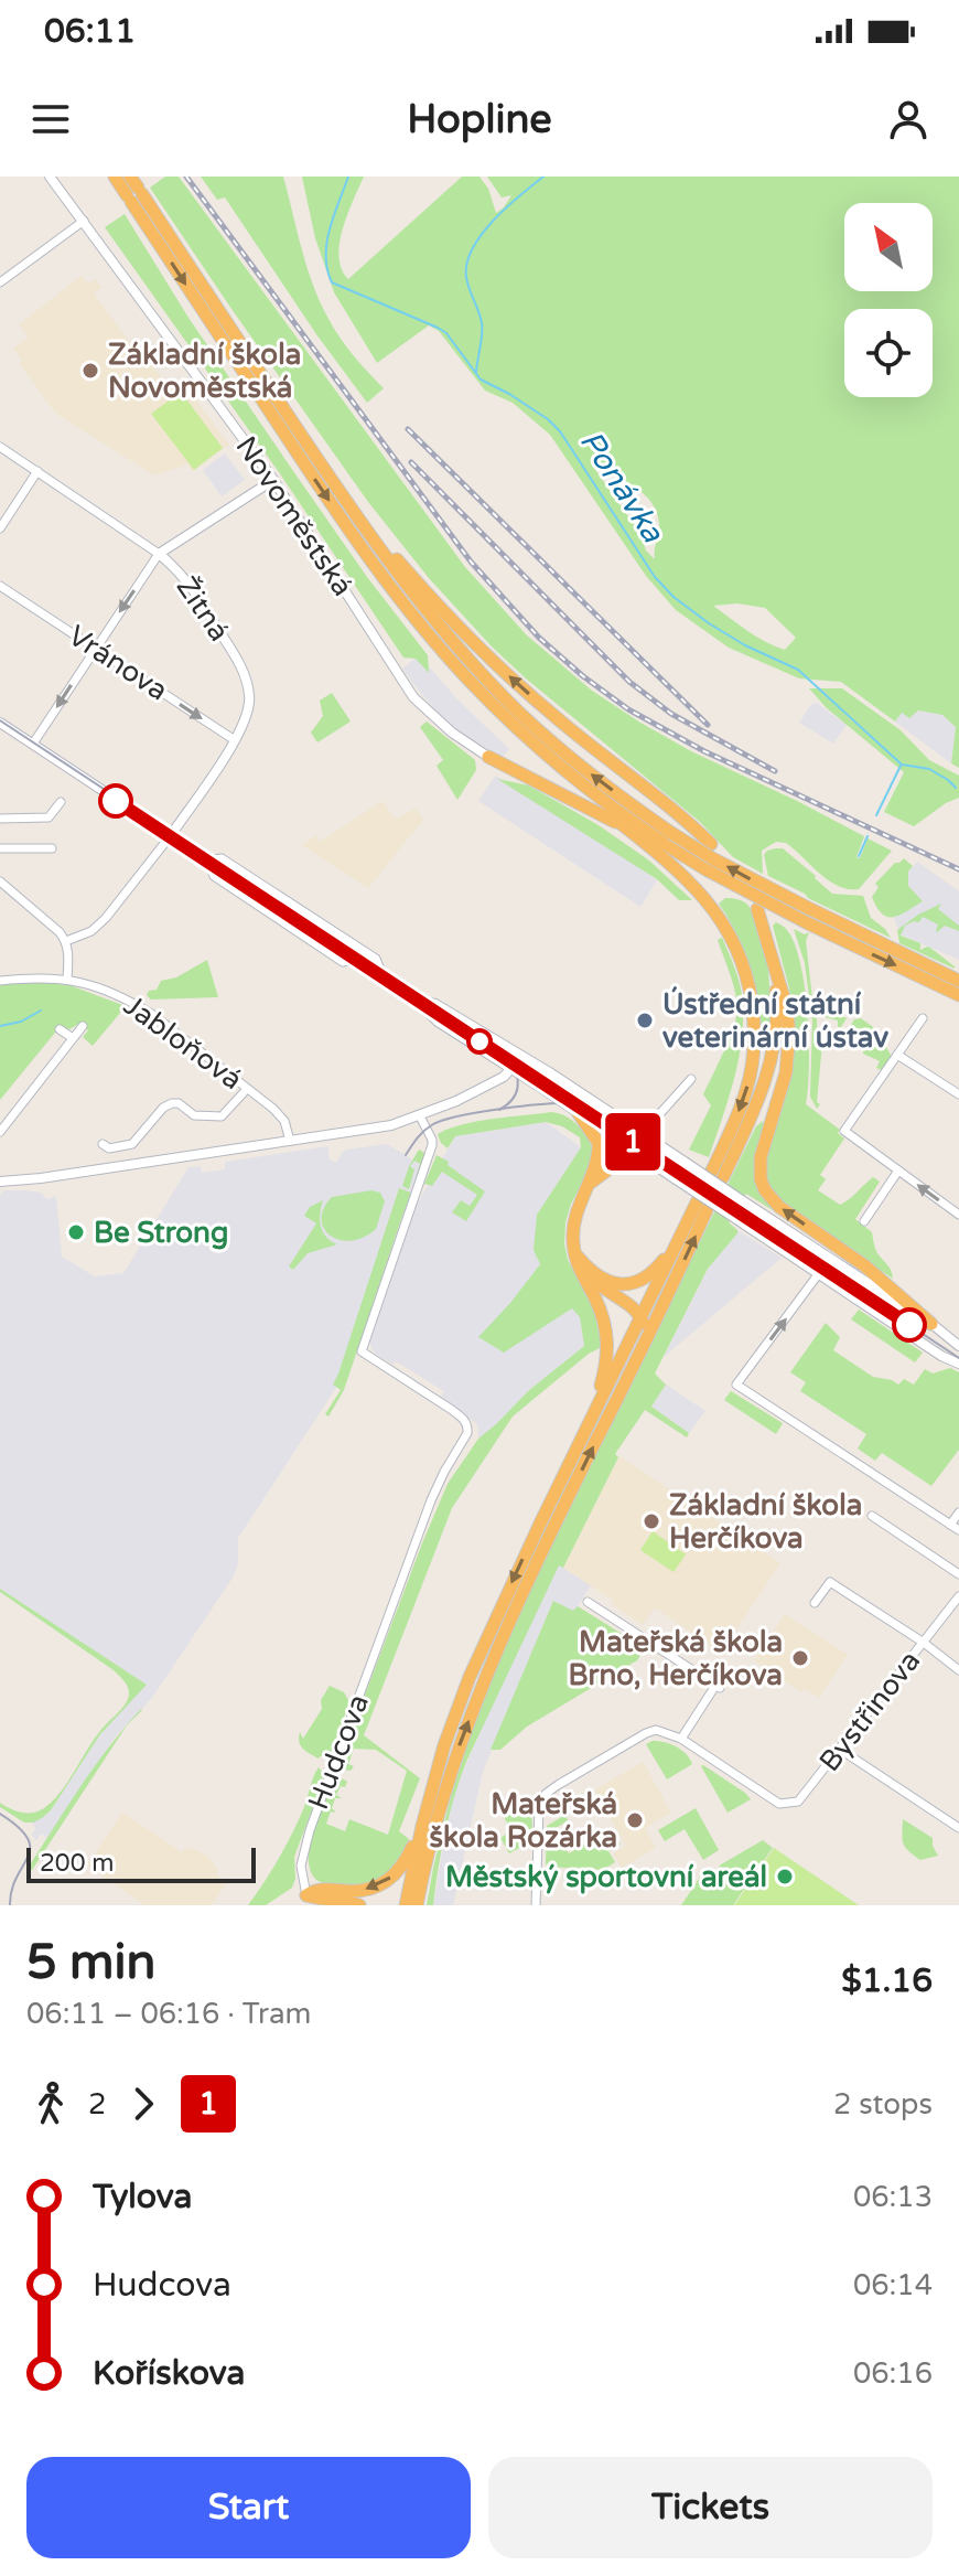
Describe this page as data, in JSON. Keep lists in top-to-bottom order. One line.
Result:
{"streets":{"street":["Novoměstská","Žitná","Vránova","Jabloňová","Bystřinova","Hudcova"]},"crossings":[["Žitná","Vránova"]],"one_way":["Vránova"],"water":["Ponávka"],"places":["Základní škola Novoměstská","Ústřední státní veterinární ústav","Be Strong","Základní škola Herčíkova","Mateřská škola Brno, Herčíkova","Mateřská škola Rozárka","Městský sportovní areál"],"lines":["tram line 1"],"scale_bar":"200 m","north":"top left","page":{"status":"06:11","header":"Hopline","on_map":"1","scale":"200 m","heading":["5 min","06:11 – 06:16 · Tram","$1.16"],"legs":["2","1","2 stops"],"list":[{"name":"Tylova","value":"06:13"},{"name":"Hudcova","value":"06:14"},{"name":"Kořískova","value":"06:16"}],"buttons":["Start","Tickets"]}}
